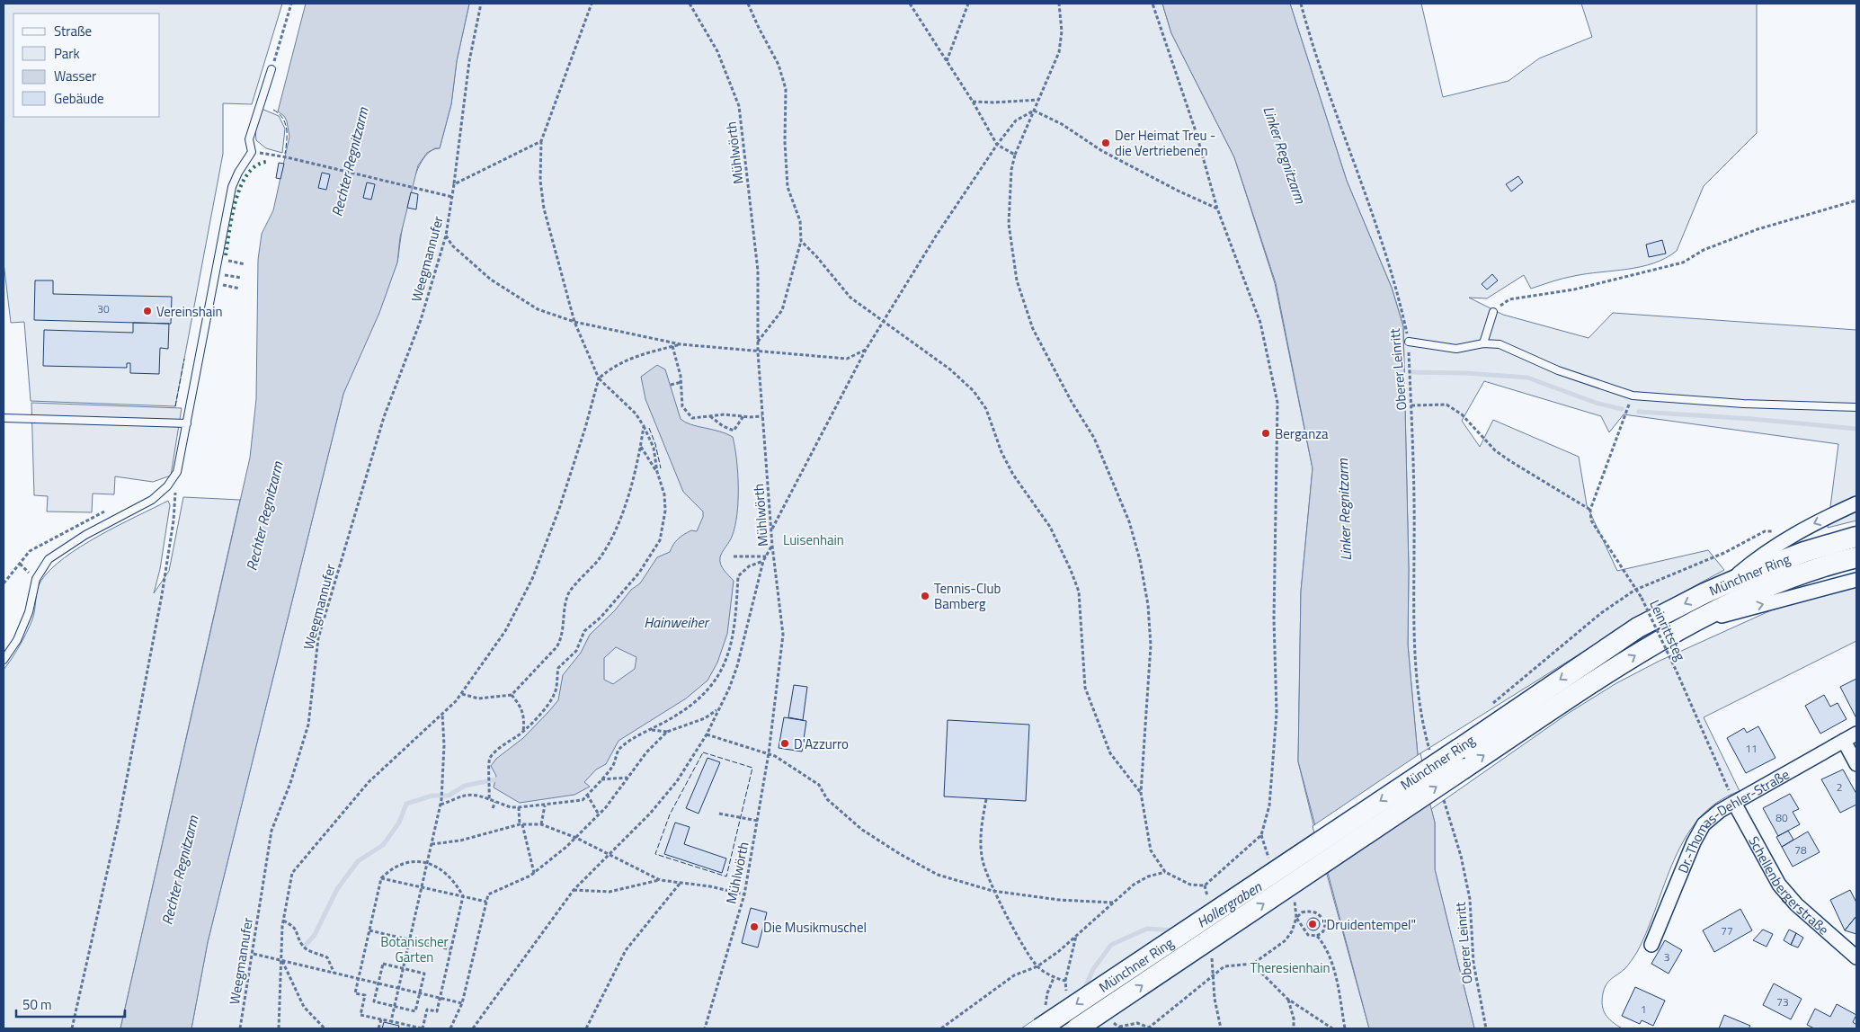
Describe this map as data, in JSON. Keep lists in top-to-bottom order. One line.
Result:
{"streets":{"main road":["Münchner Ring"],"street":["Dr.-Thomas-Dehler-Straße","Schellenbergerstraße"],"path":["Mühlwörth","Weegmannufer","Oberer Leinritt","Leinrittsteg"]},"crossings":[["Leinrittsteg","Dr.-Thomas-Dehler-Straße"],["Leinrittsteg","Schellenbergerstraße"],["Dr.-Thomas-Dehler-Straße","Schellenbergerstraße"]],"water":["Linker Regnitzarm","Rechter Regnitzarm","Hainweiher","Hollergraben"],"parks":["Luisenhain","Botanischer Garten","Theresienhain"],"places":["Der Heimat Treu - die Vertriebenen","Vereinshain","Berganza","Tennis-Club Bamberg","D'Azzurro","\"Druidentempel\"","Die Musikmuschel"],"house_numbers":["30","11","2","80","78","77","3","73","1"],"legend":["Straße","Park","Wasser","Gebäude"],"scale_bar":"50 m"}
